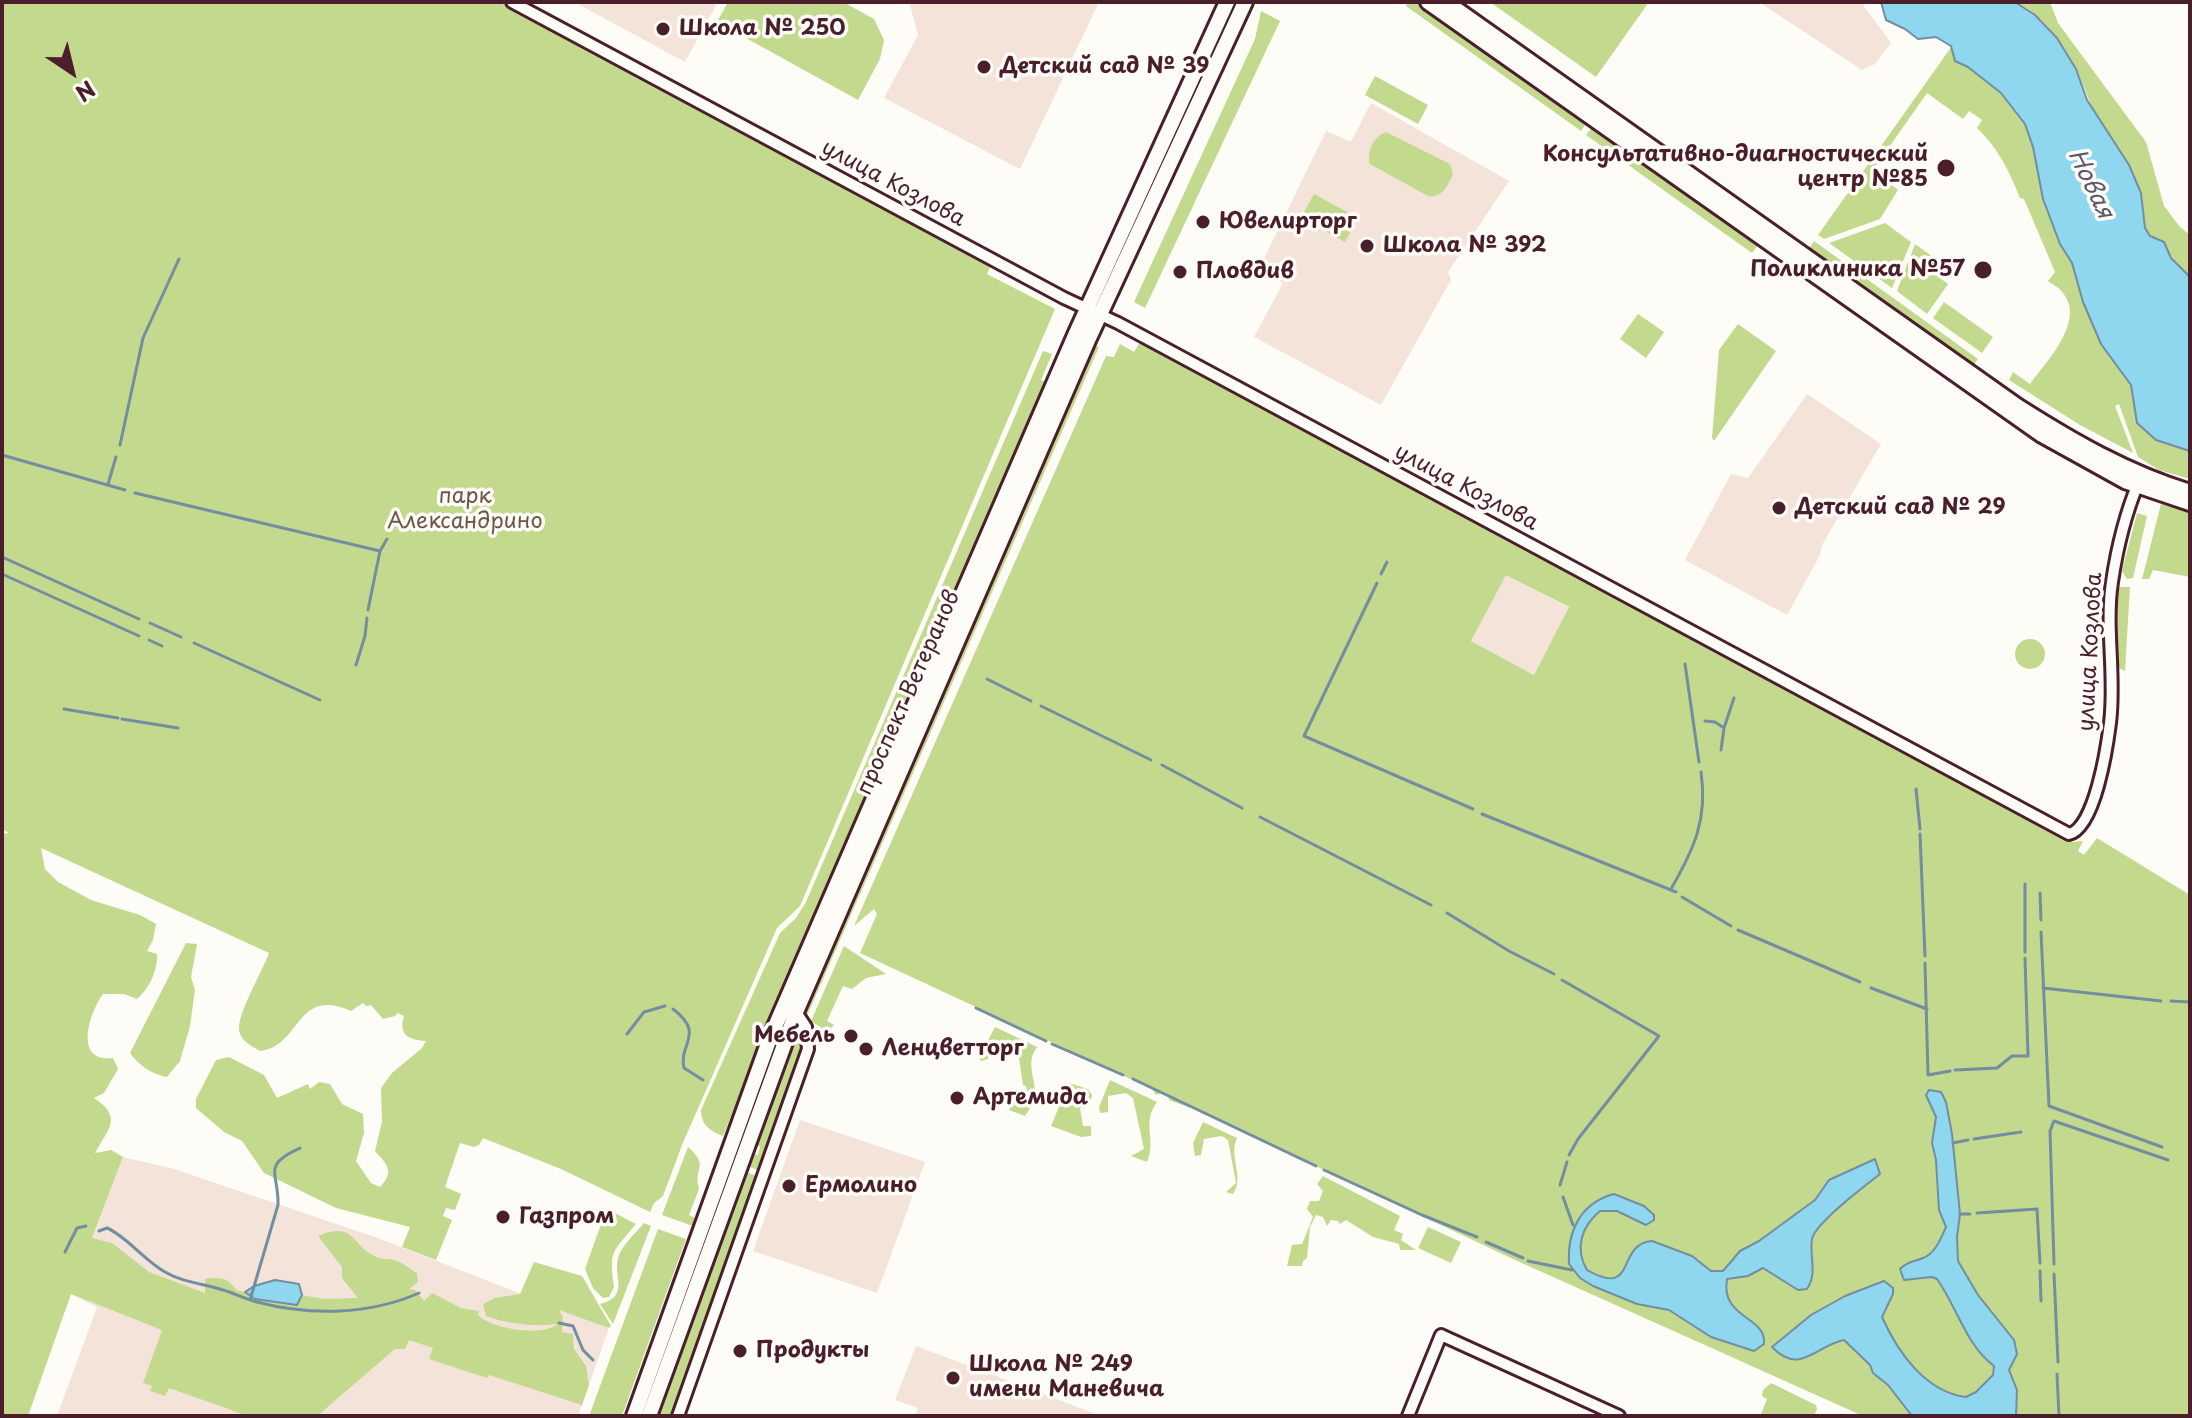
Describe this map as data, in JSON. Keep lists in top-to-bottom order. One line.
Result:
{"streets":{"main road":["проспект Ветеранов"],"street":["улица Козлова"]},"crossings":[["улица Козлова","проспект Ветеранов"]],"water":["Новая"],"parks":["парк Александрино"],"places":["Школа № 250","Детский сад № 39","Консультативно-диагностический центр №85","Ювелирторг","Школа № 392","Поликлиника №57","Пловдив","Детский сад № 29","Мебель","Ленцветторг","Артемида","Ермолино","Газпром","Продукты","Школа № 249 имени Маневича"],"north":"bottom right"}
